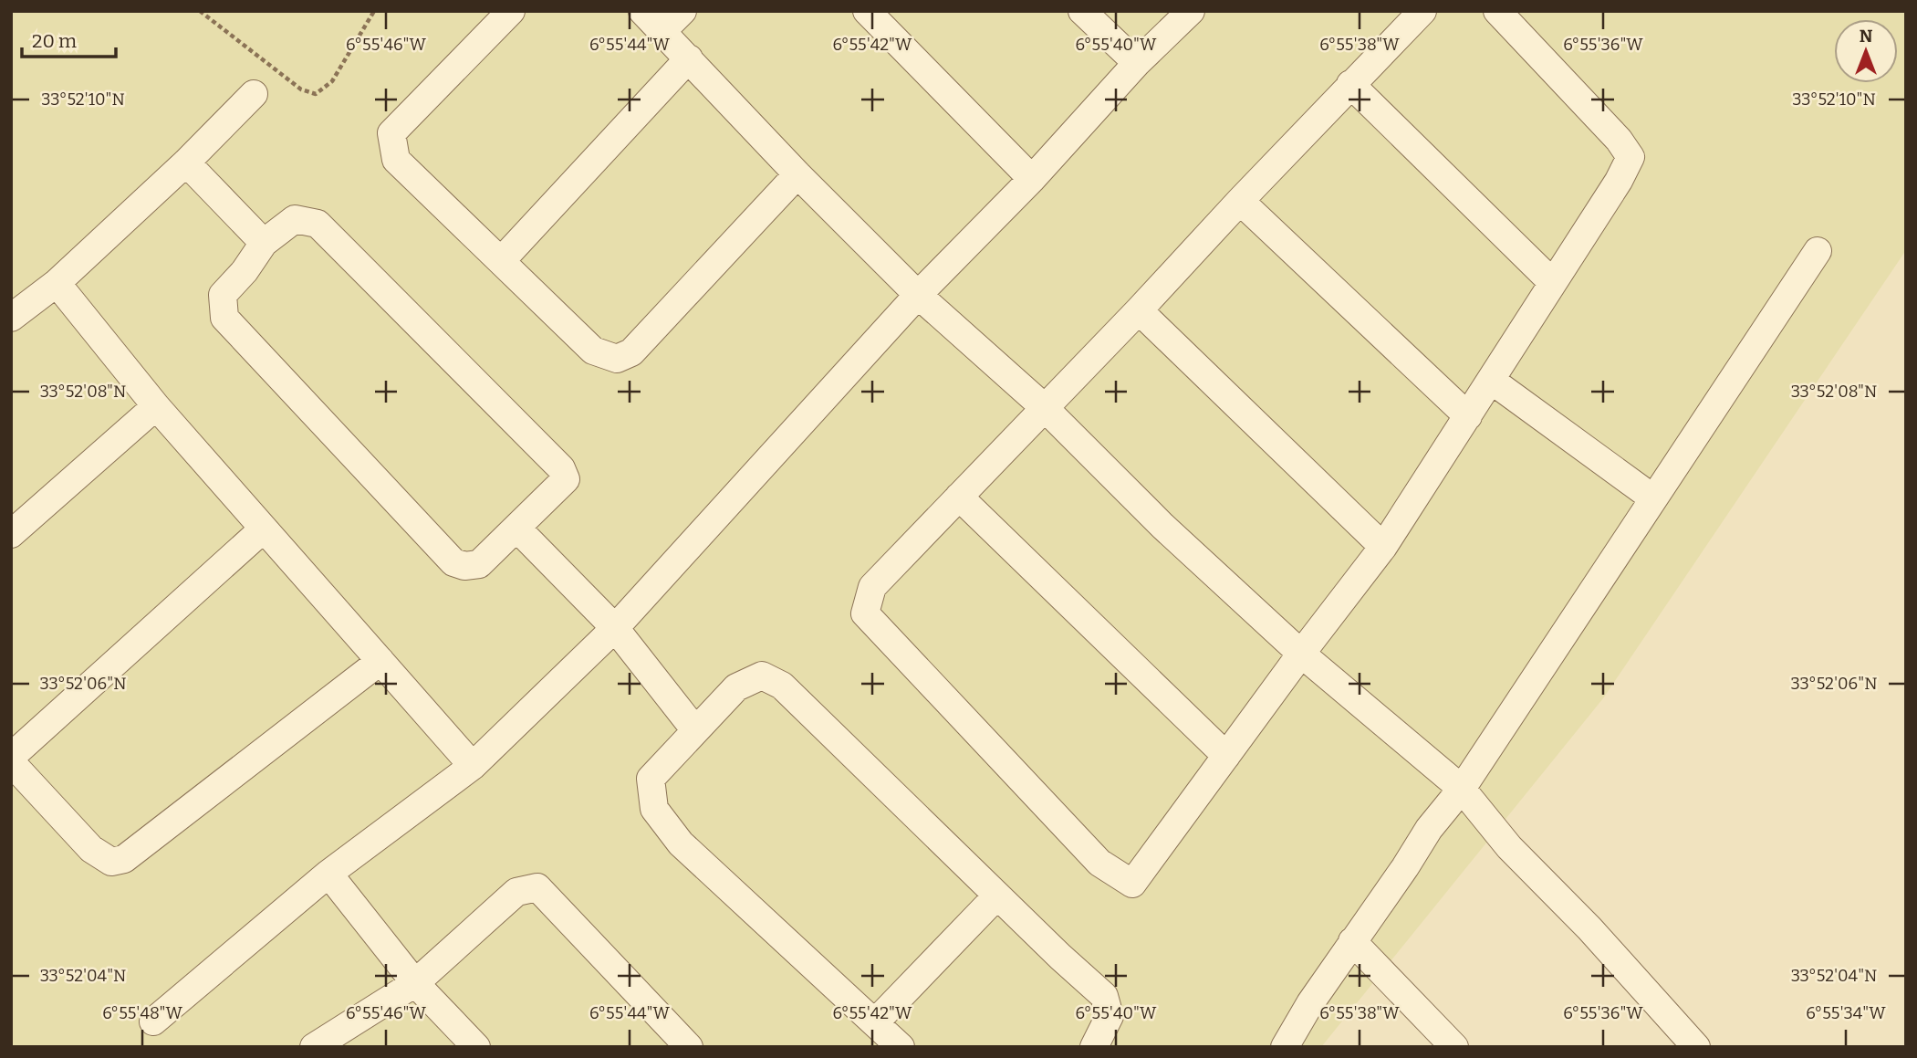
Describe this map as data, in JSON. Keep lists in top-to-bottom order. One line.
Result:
{"scale_bar":"20 m","north":"top","coordinates":["6°55'46\"W","6°55'44\"W","6°55'42\"W","6°55'40\"W","6°55'38\"W","6°55'36\"W","33°52'10\"N","33°52'08\"N","33°52'06\"N","33°52'04\"N","6°55'48\"W","6°55'34\"W"]}
